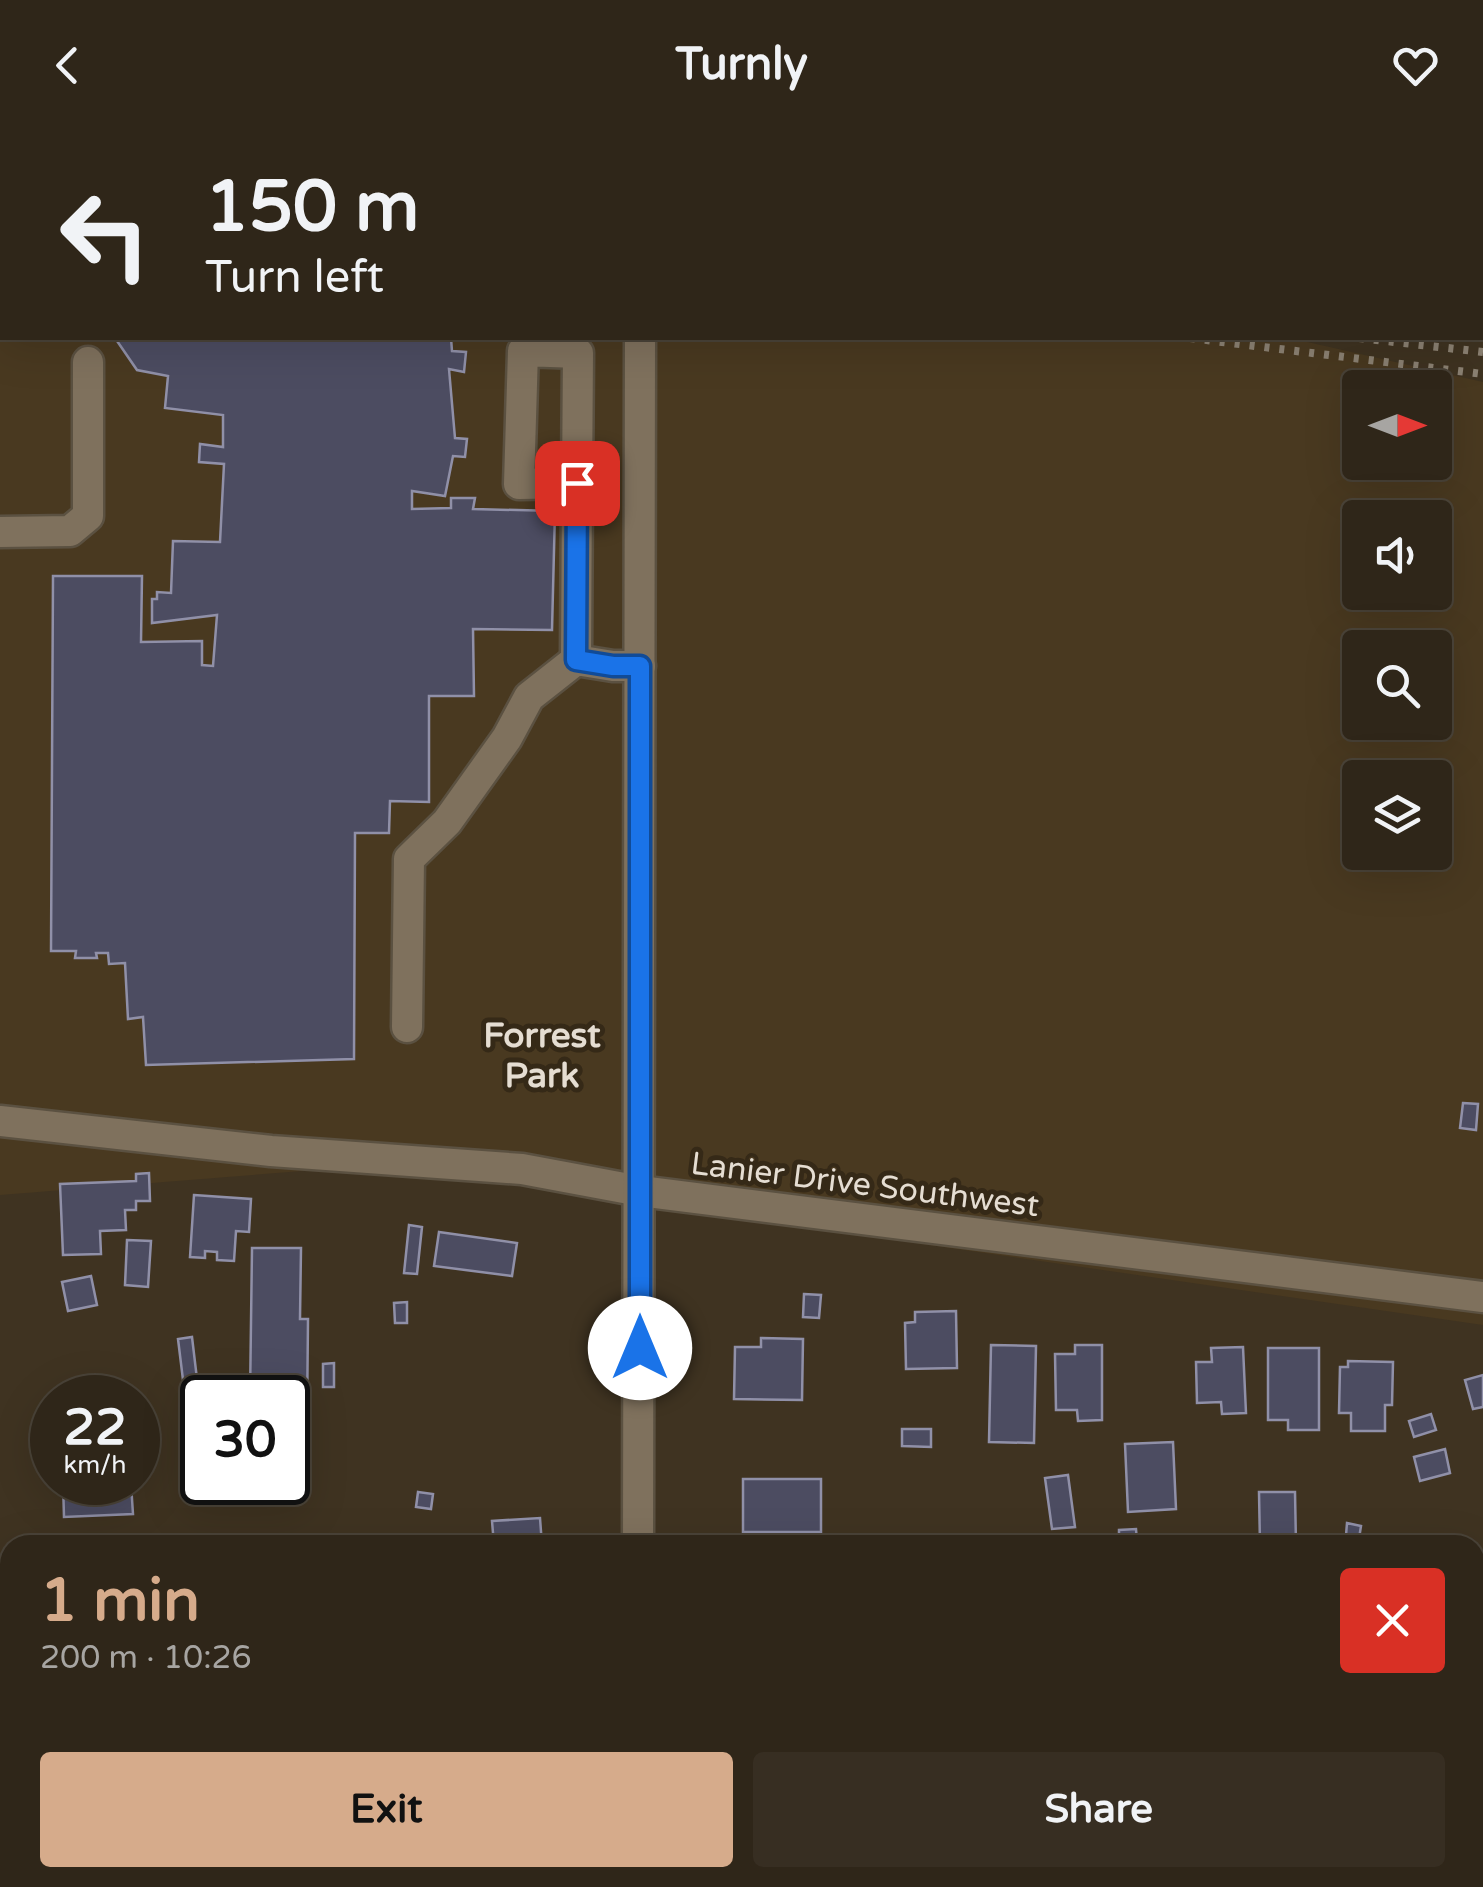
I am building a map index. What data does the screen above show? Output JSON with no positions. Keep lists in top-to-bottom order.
{
  "streets": {
    "street": ["Lanier Drive Southwest"]
  },
  "districts": ["Forrest Park"],
  "north": "right",
  "page": {
    "header": "Turnly",
    "turn": ["150 m", "Turn left"],
    "speed": "22 km/h",
    "limit": "30",
    "heading": ["1 min", "200 m · 10:26"],
    "buttons": ["Exit", "Share"]
  }
}
